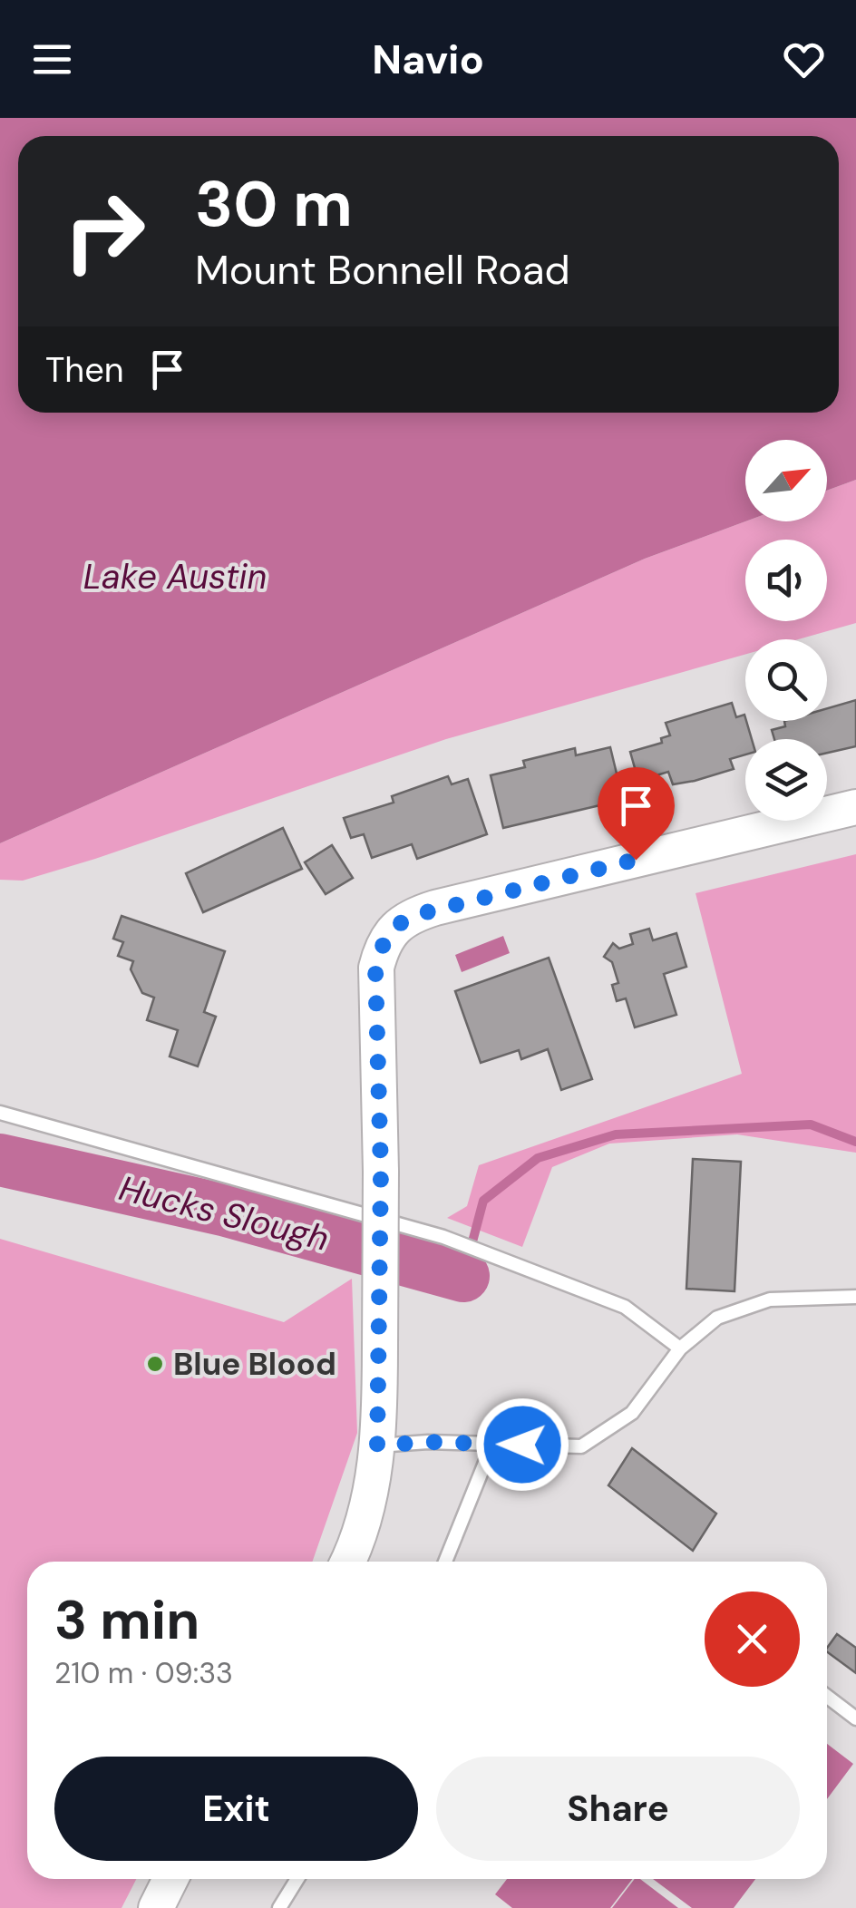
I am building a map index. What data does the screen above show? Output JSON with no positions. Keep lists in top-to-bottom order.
{
  "water": ["Lake Austin", "Hucks Slough"],
  "places": ["Blue Blood"],
  "north": "top right",
  "page": {
    "header": "Navio",
    "turn": ["30 m", "Mount Bonnell Road"],
    "then": "Then",
    "heading": ["3 min", "210 m · 09:33"],
    "buttons": ["Exit", "Share"]
  }
}
